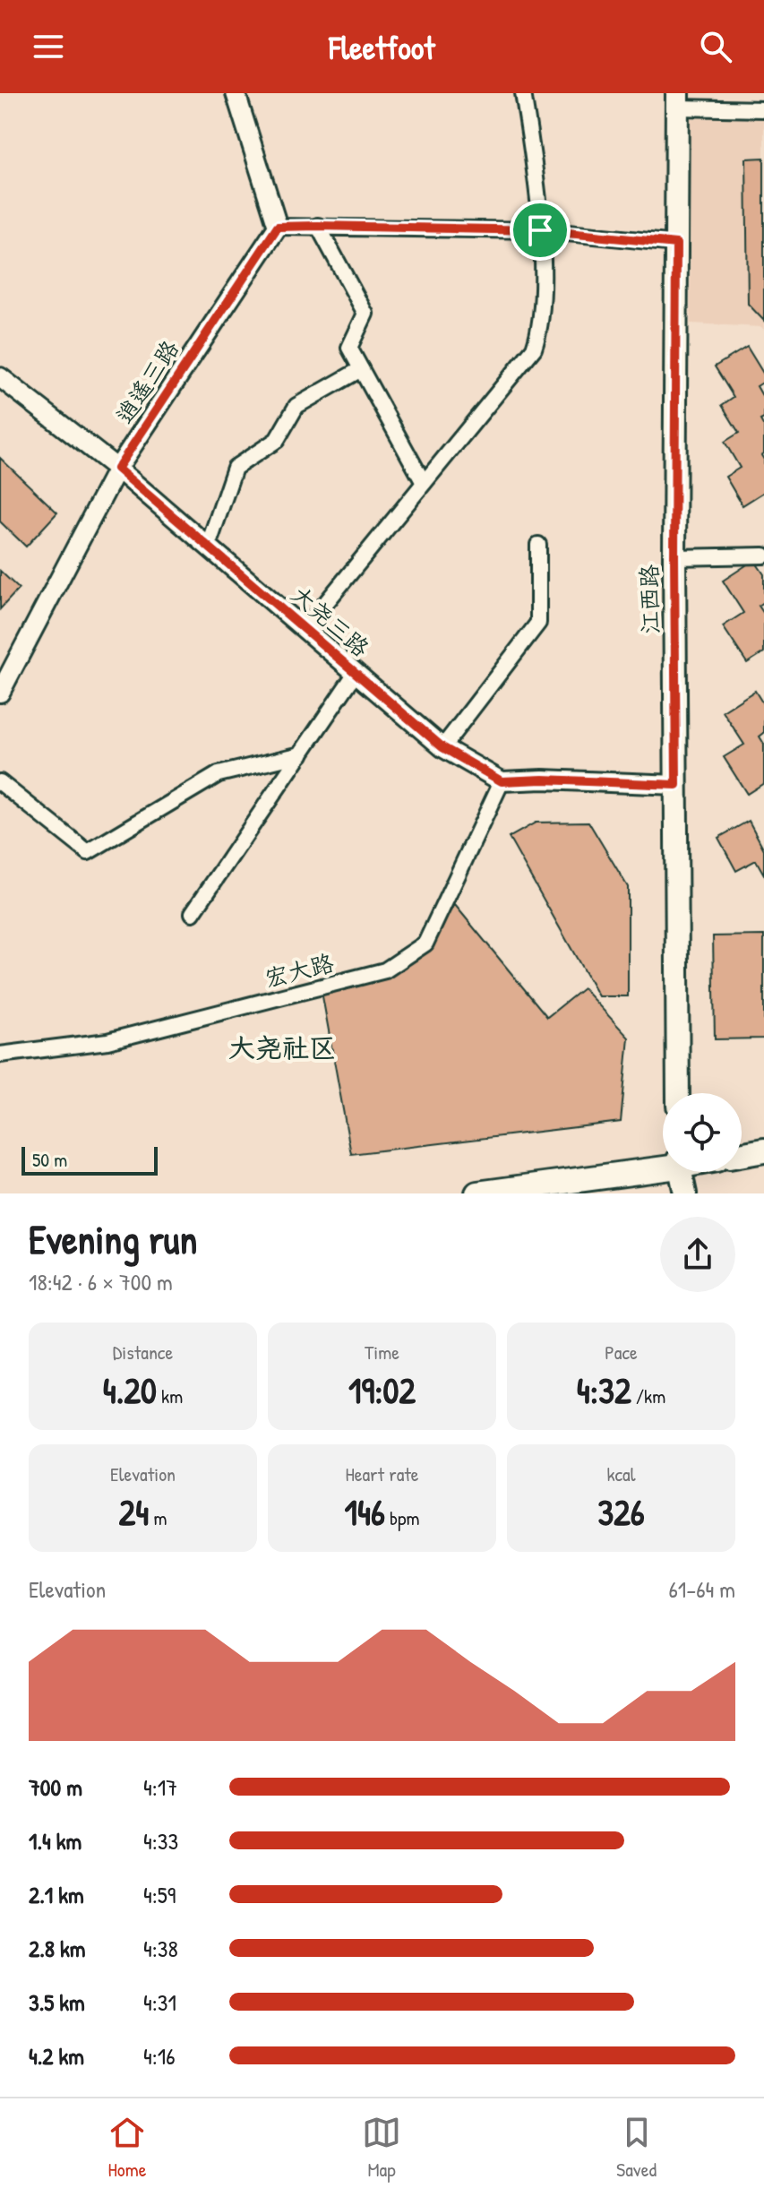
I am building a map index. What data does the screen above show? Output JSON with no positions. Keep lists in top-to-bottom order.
{
  "streets": {
    "main road": ["江西路"],
    "street": ["逍遥三路", "大尧三路", "宏大路"]
  },
  "crossings": [
    ["逍遥三路", "大尧三路"],
    ["大尧三路", "宏大路"]
  ],
  "districts": ["大尧社区"],
  "scale_bar": "50 m",
  "page": {
    "header": "Fleetfoot",
    "scale": "50 m",
    "heading": ["Evening run", "18:42 · 6 × 700 m"],
    "stats": [
      ["Distance", "4.20 km"],
      ["Time", "19:02"],
      ["Pace", "4:32 /km"],
      ["Elevation", "24 m"],
      ["Heart rate", "146 bpm"],
      ["kcal", "326"]
    ],
    "chart": ["Elevation", "61–64 m"],
    "list": [
      {
        "name": "700 m",
        "note": "4:17"
      },
      {
        "name": "1.4 km",
        "note": "4:33"
      },
      {
        "name": "2.1 km",
        "note": "4:59"
      },
      {
        "name": "2.8 km",
        "note": "4:38"
      },
      {
        "name": "3.5 km",
        "note": "4:31"
      },
      {
        "name": "4.2 km",
        "note": "4:16"
      }
    ],
    "tabs": ["Home", "Map", "Saved"]
  }
}
